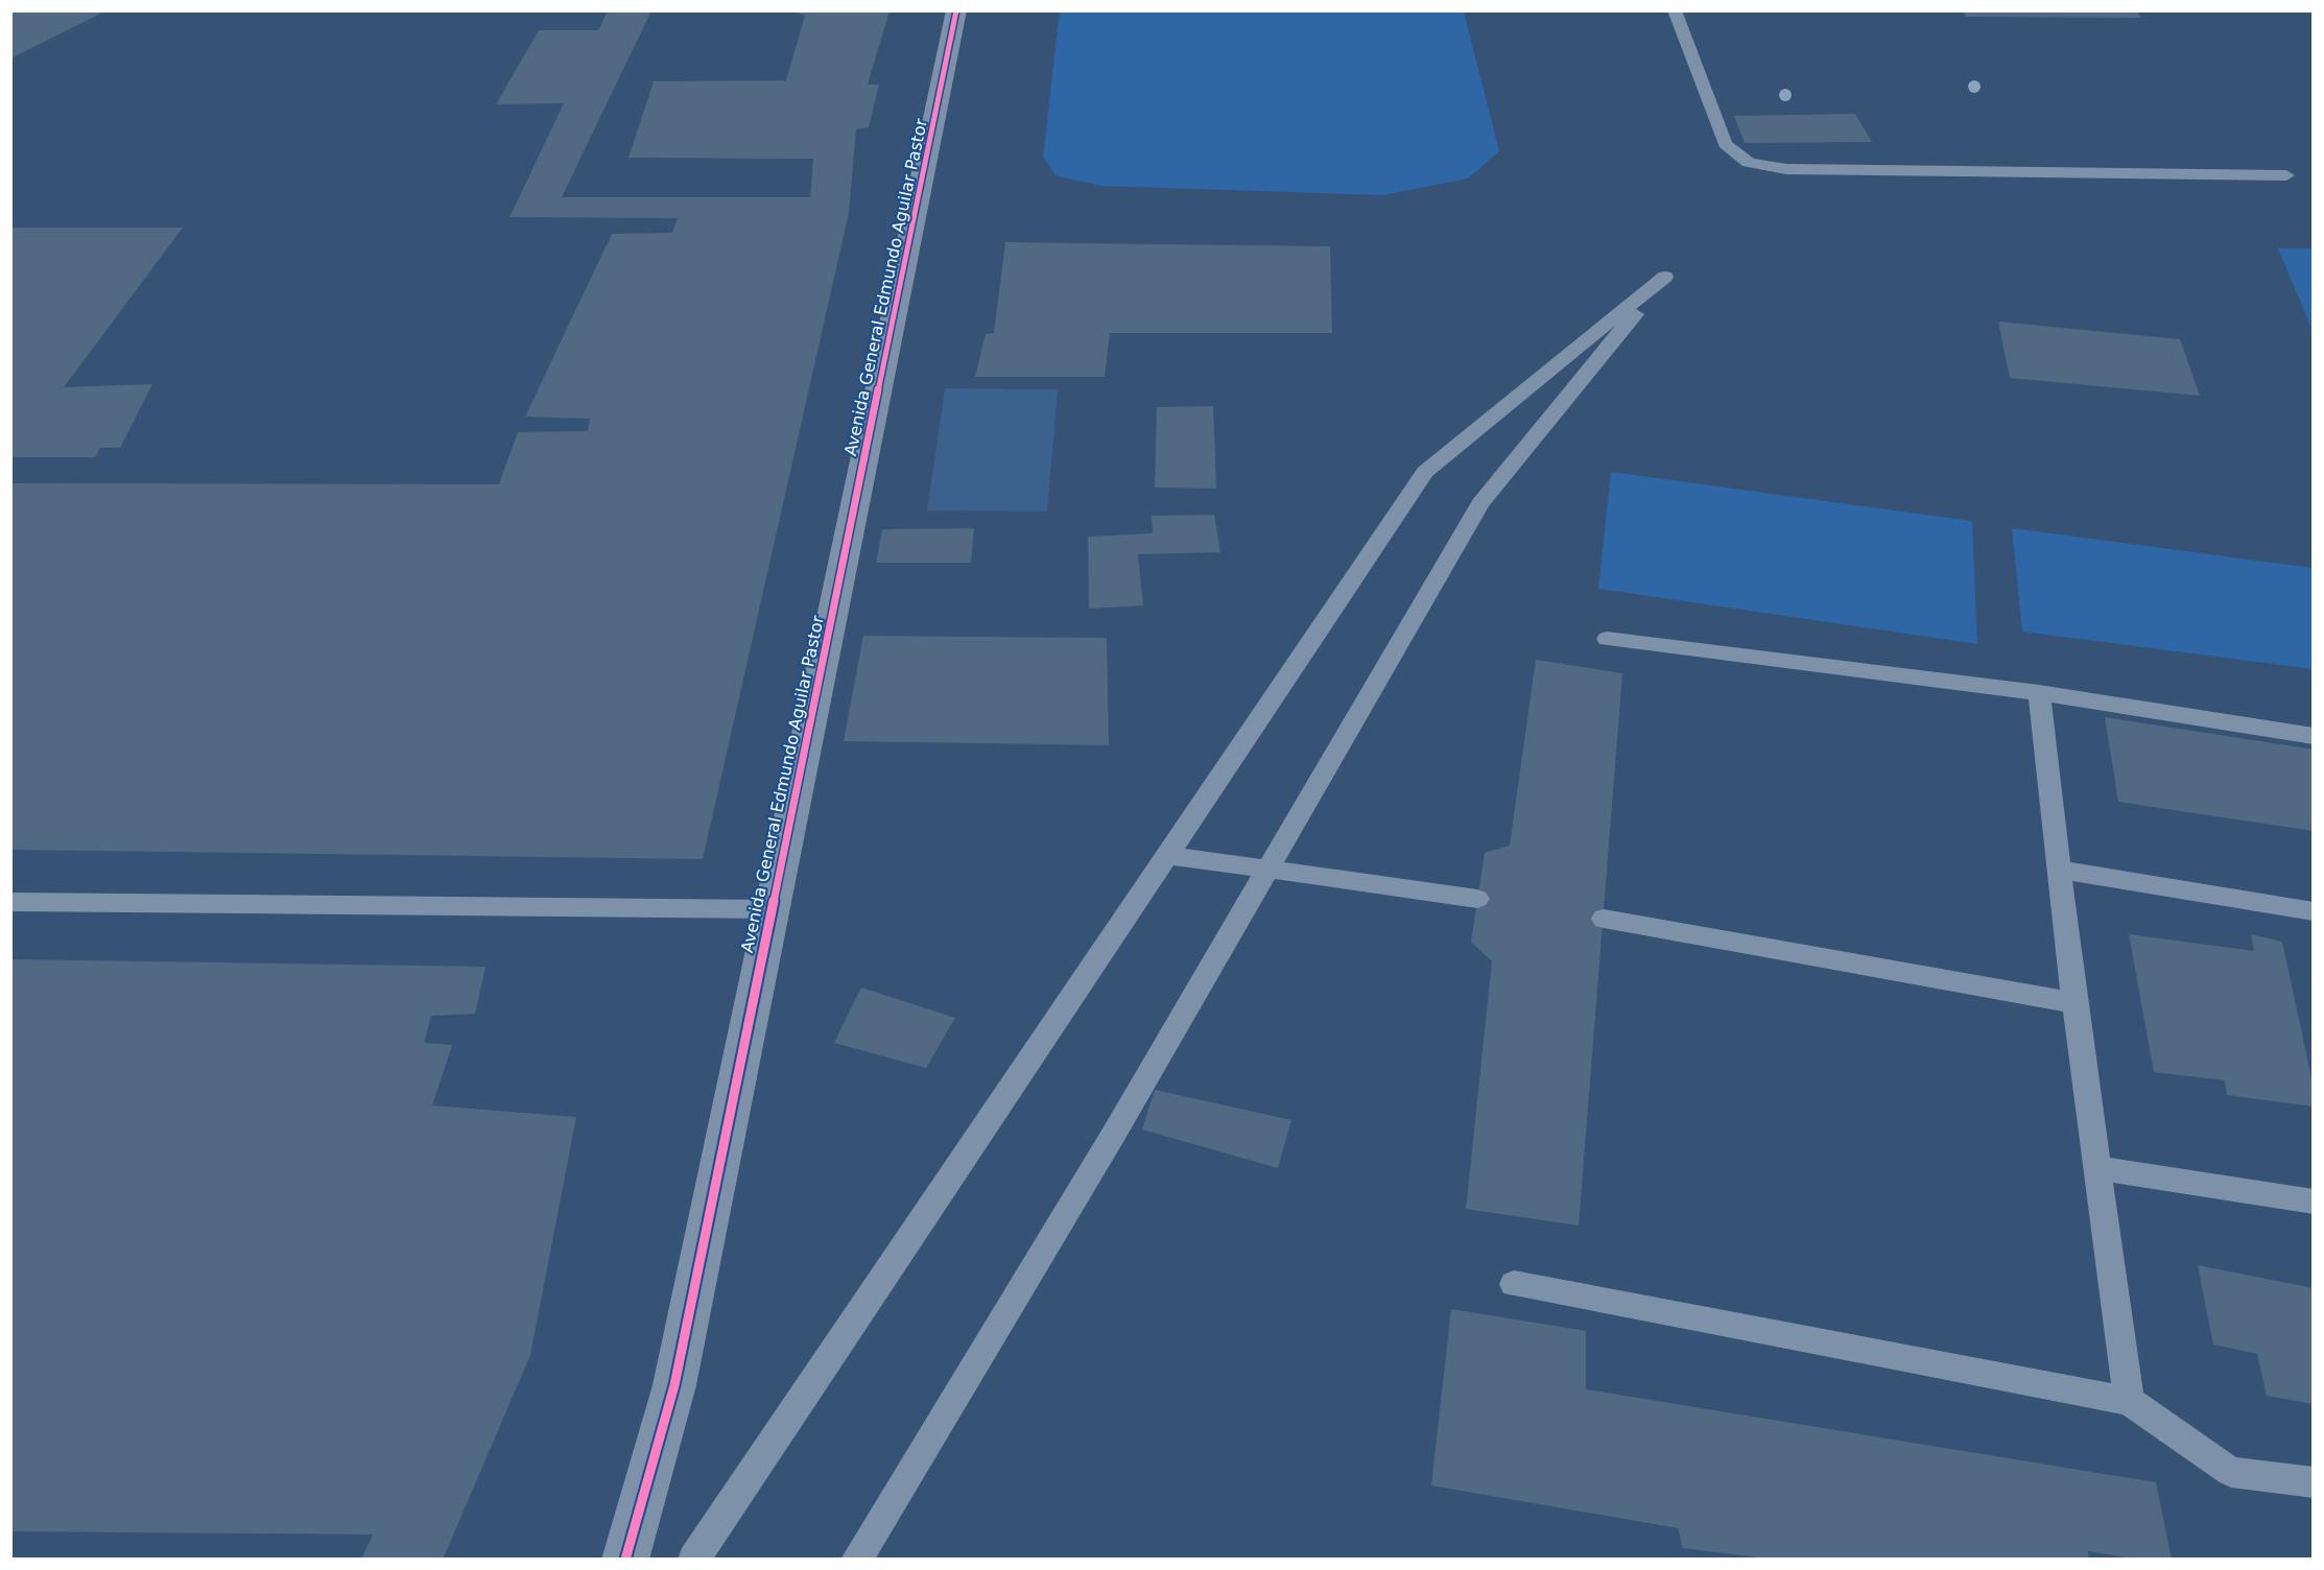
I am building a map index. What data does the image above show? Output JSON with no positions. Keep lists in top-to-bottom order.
{
  "streets": {
    "street": ["Avenida General Edmundo Aguilar Pastor"]
  }
}
